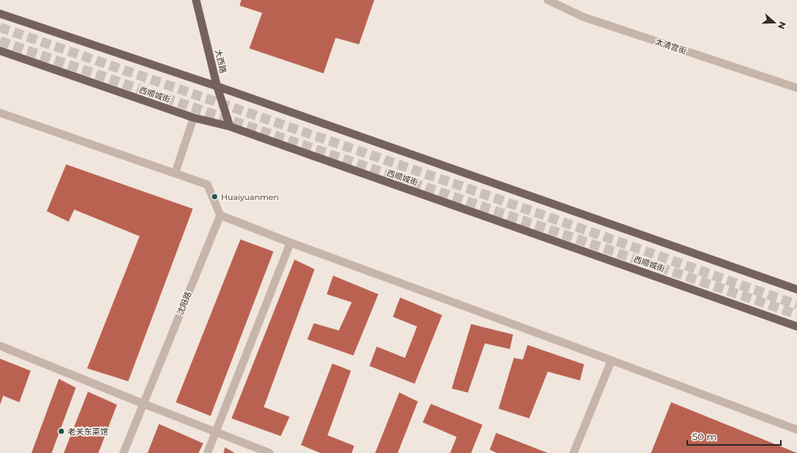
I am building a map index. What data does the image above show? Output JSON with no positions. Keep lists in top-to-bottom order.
{
  "streets": {
    "main road": ["大西路", "西顺城街"],
    "street": ["太清宫街", "沈阳路"]
  },
  "crossings": [
    ["大西路", "西顺城街"]
  ],
  "places": ["Huaiyuanmen", "老关东菜馆"],
  "scale_bar": "50 m",
  "north": "right"
}
